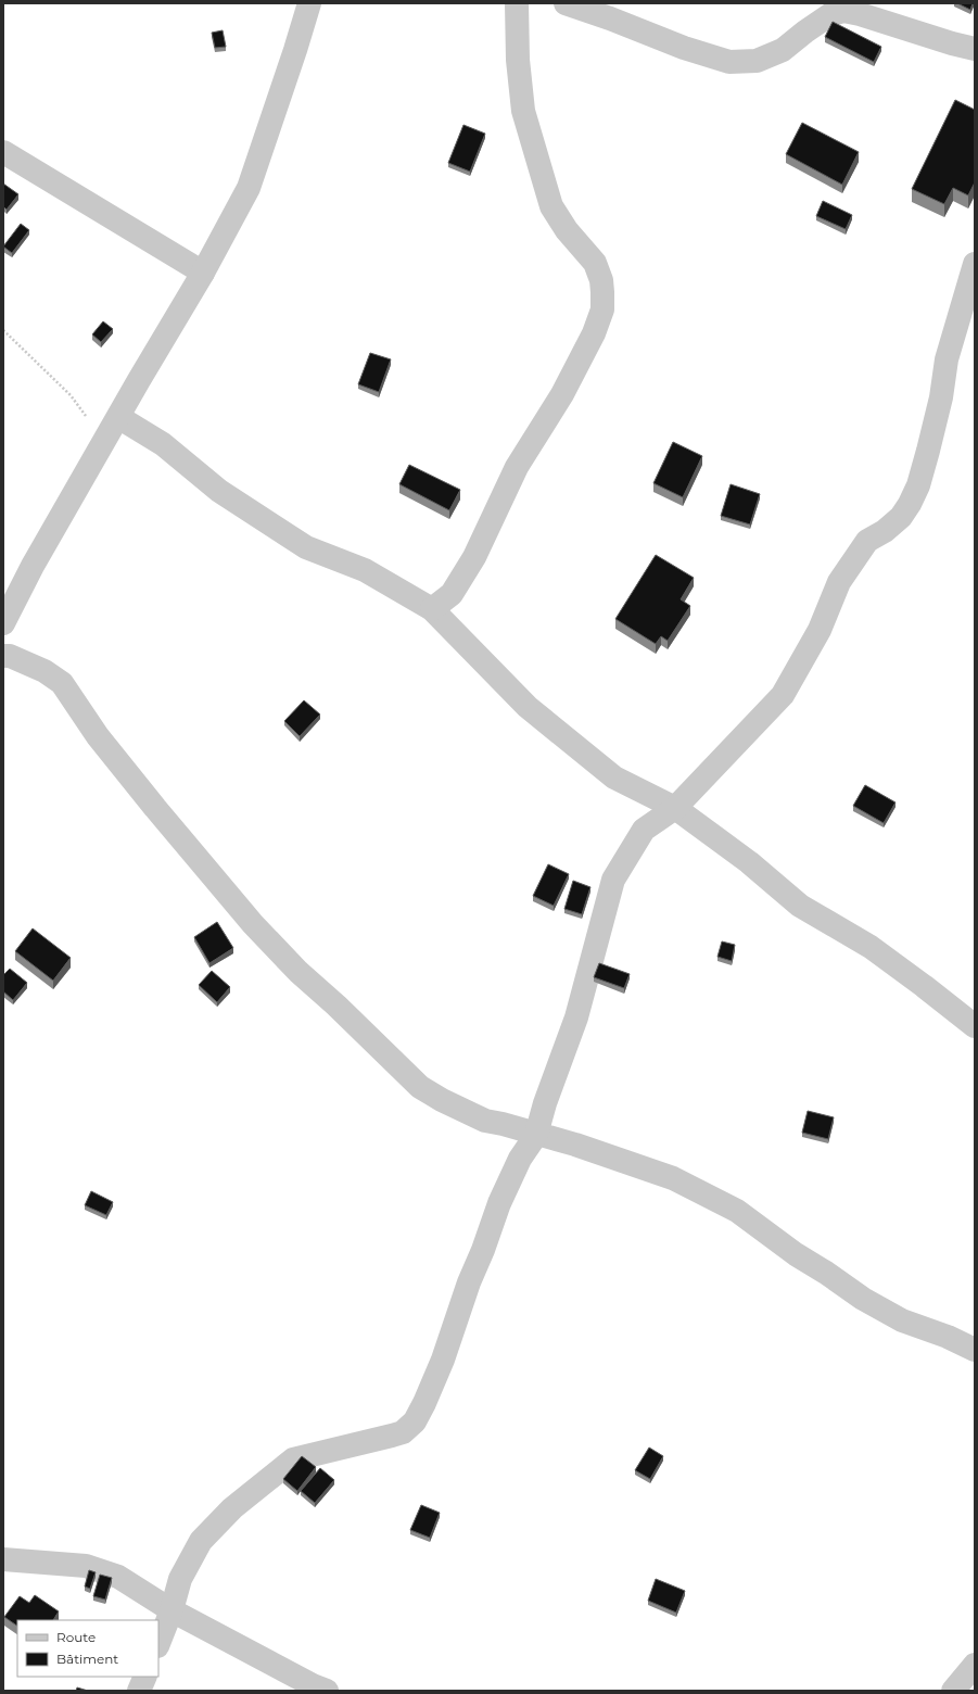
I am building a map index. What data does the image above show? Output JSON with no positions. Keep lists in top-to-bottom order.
{
  "legend": ["Route", "Bâtiment"]
}
